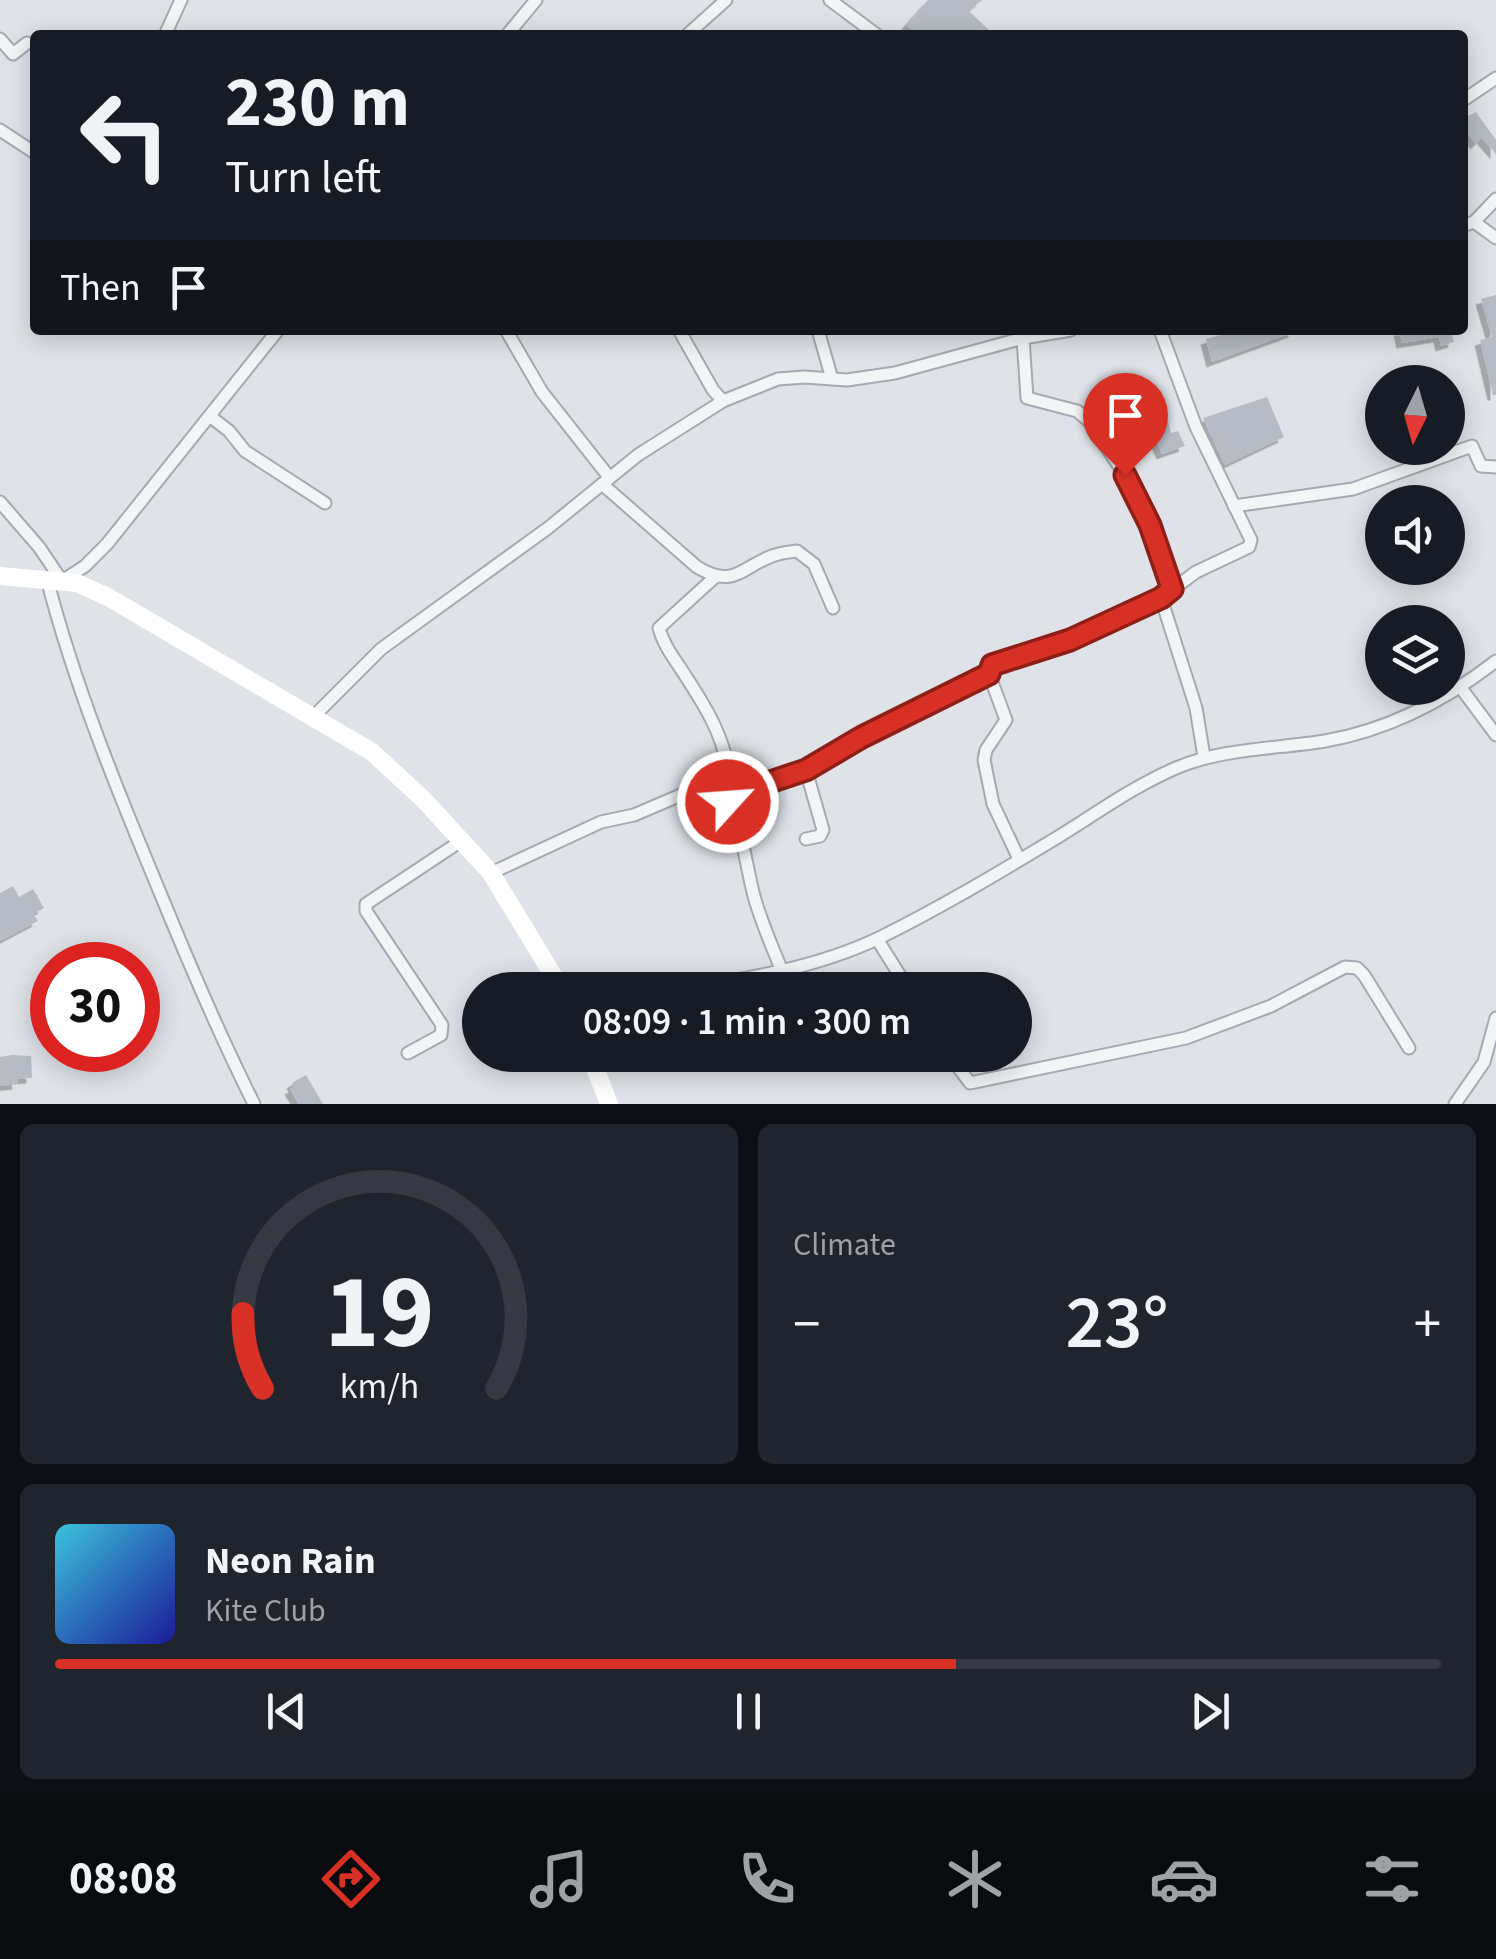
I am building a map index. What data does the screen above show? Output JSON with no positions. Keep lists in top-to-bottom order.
{
  "north": "bottom",
  "page": {
    "turn": ["230 m", "Turn left"],
    "then": "Then",
    "limit": "30",
    "trip": "08:09 · 1 min · 300 m",
    "tile": "Climate",
    "heat": ["−", "23°", "+"],
    "song": ["Neon Rain", "Kite Club"],
    "tabs": "08:08",
    "gauge": ["19", "km/h"]
  }
}
